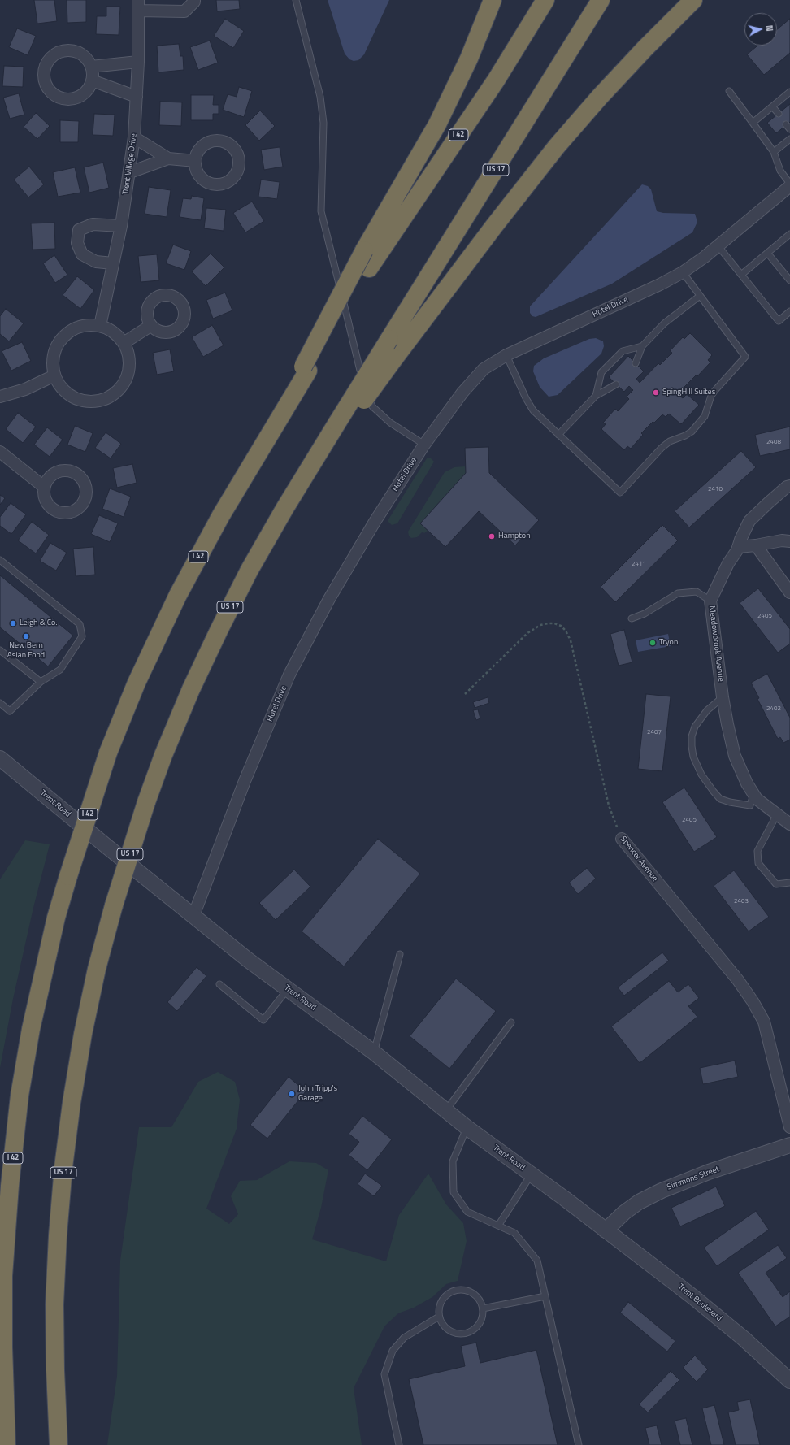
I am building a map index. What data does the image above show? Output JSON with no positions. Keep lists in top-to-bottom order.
{
  "streets": {
    "highway": ["I 42", "US 17"],
    "street": [
      "Trent Village Drive",
      "Hotel Drive",
      "Meadowbrook Avenue",
      "Trent Road",
      "Spencer Avenue",
      "Simmons Street",
      "Trent Boulevard"
    ]
  },
  "crossings": [
    ["Hotel Drive", "Trent Road"],
    ["Trent Road", "Simmons Street"],
    ["Trent Road", "Trent Boulevard"],
    ["Simmons Street", "Trent Boulevard"]
  ],
  "places": [
    "SpingHill Suites",
    "Hampton",
    "Leigh & Co.",
    "New Bern Asian Food",
    "Tryon",
    "John Tripp's Garage"
  ],
  "house_numbers": [
    "2408",
    "2410",
    "2411",
    "2405",
    "2402",
    "2407",
    "2405",
    "2403"
  ],
  "north": "right"
}
